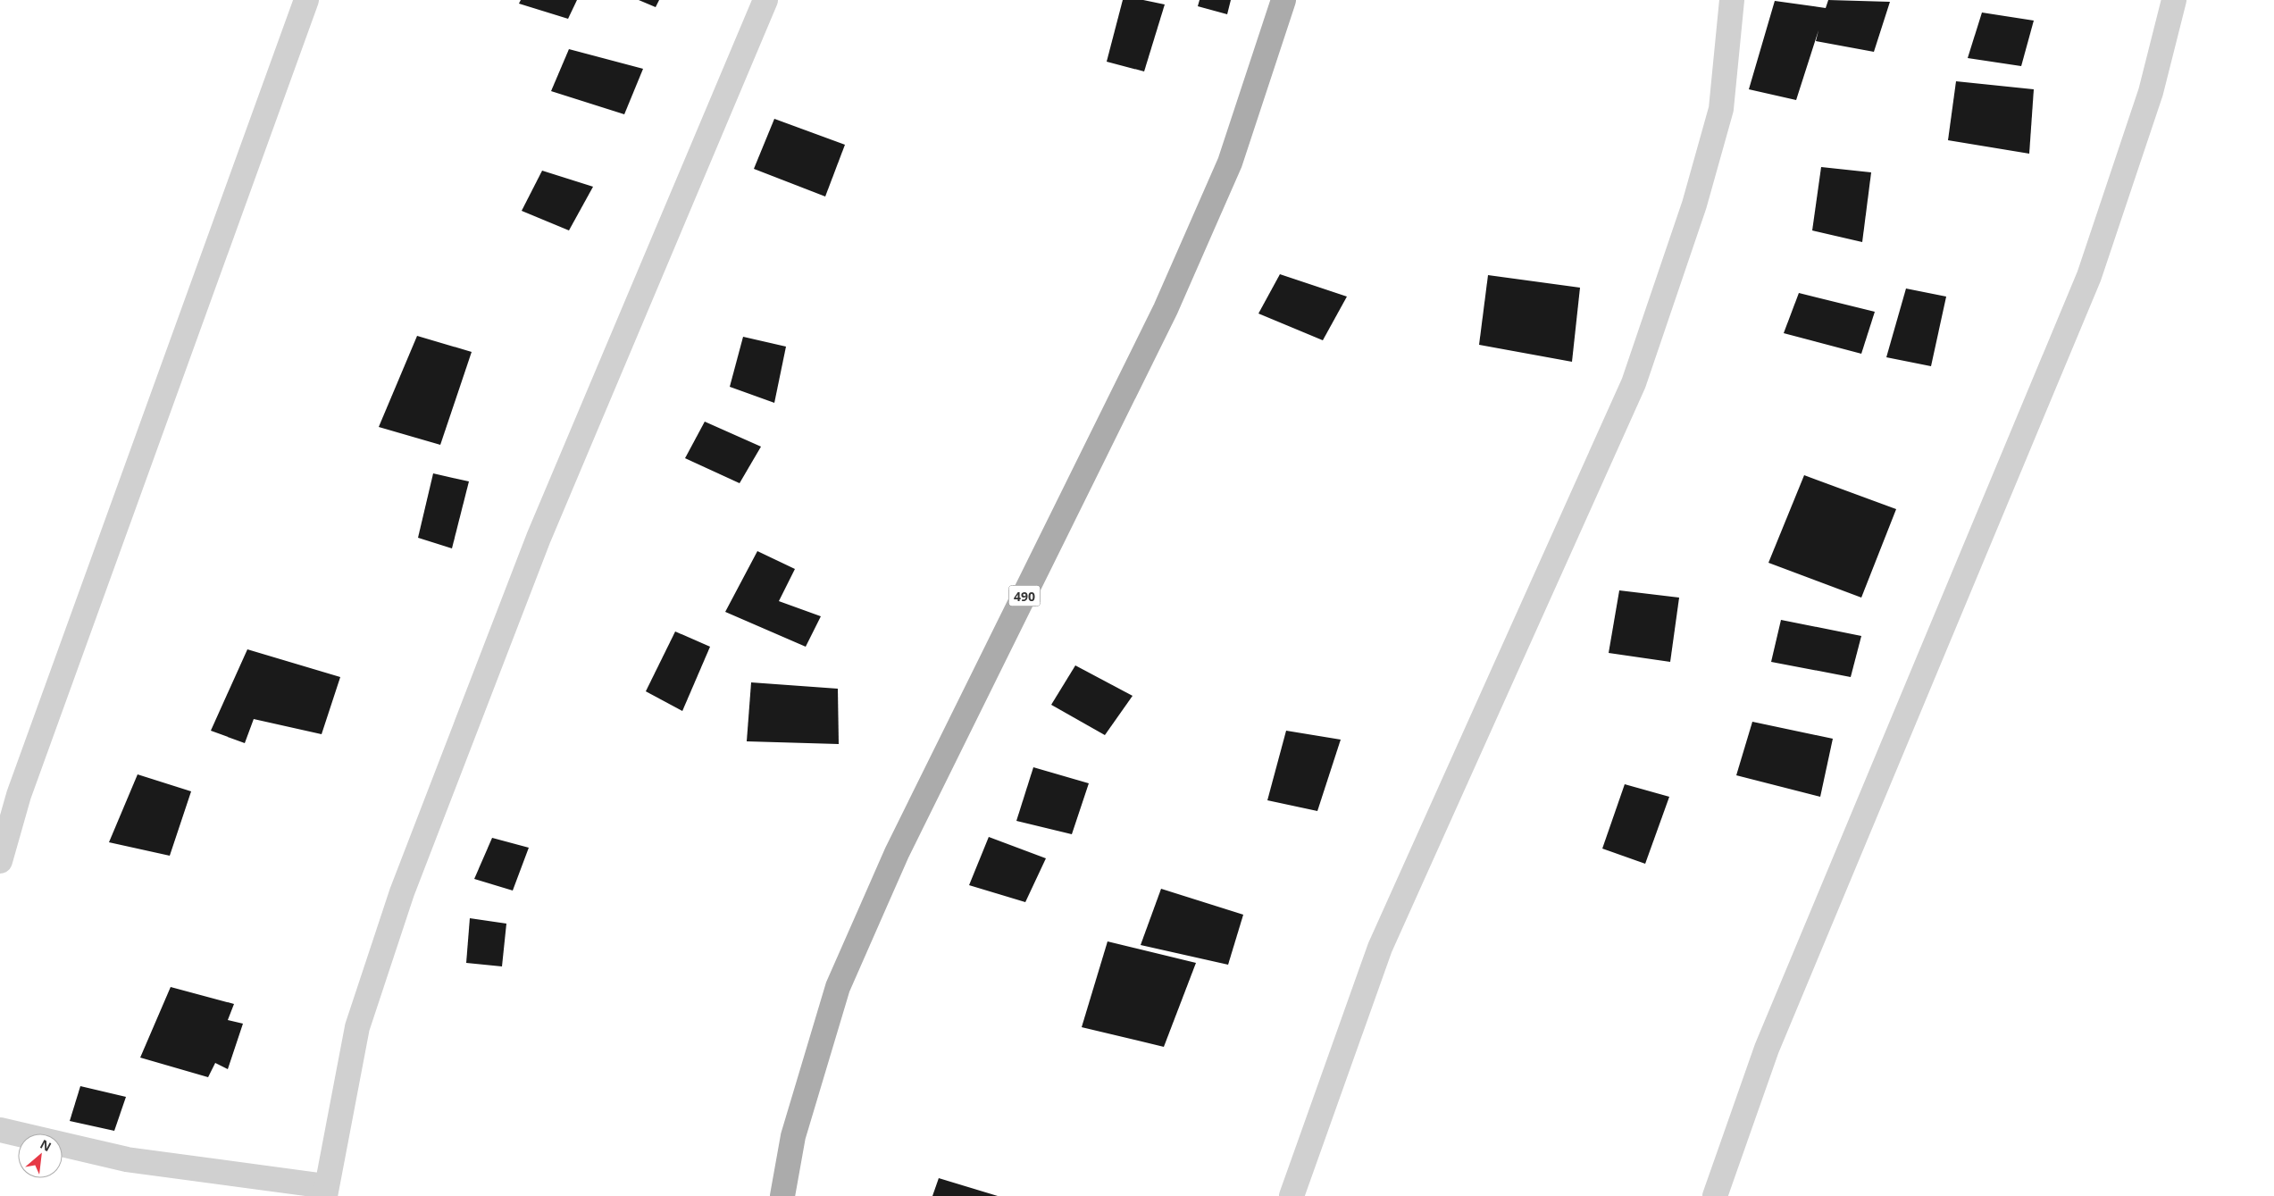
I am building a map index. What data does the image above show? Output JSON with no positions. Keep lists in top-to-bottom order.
{
  "streets": {
    "main road": ["490"]
  },
  "north": "top right"
}
